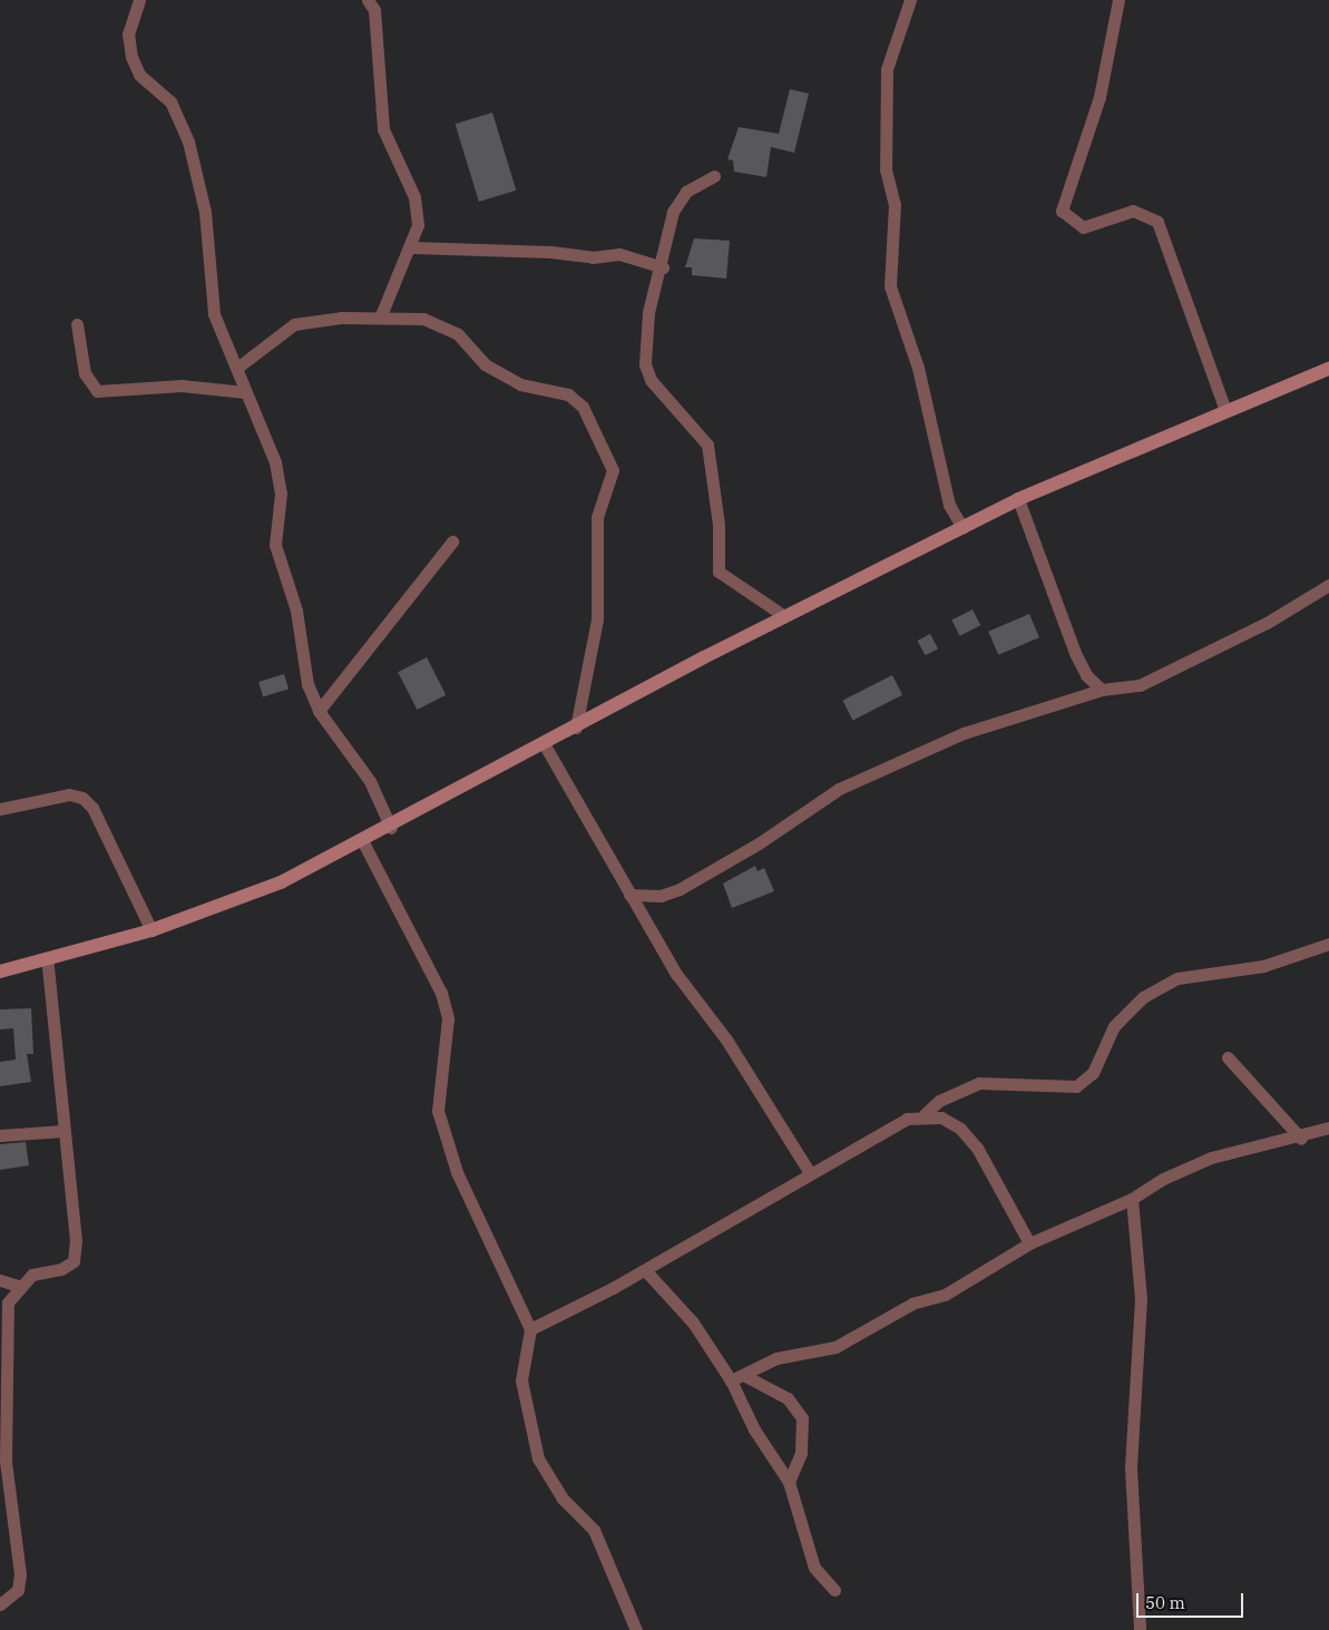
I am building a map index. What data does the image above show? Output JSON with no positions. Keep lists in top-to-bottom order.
{
  "scale_bar": "50 m"
}
